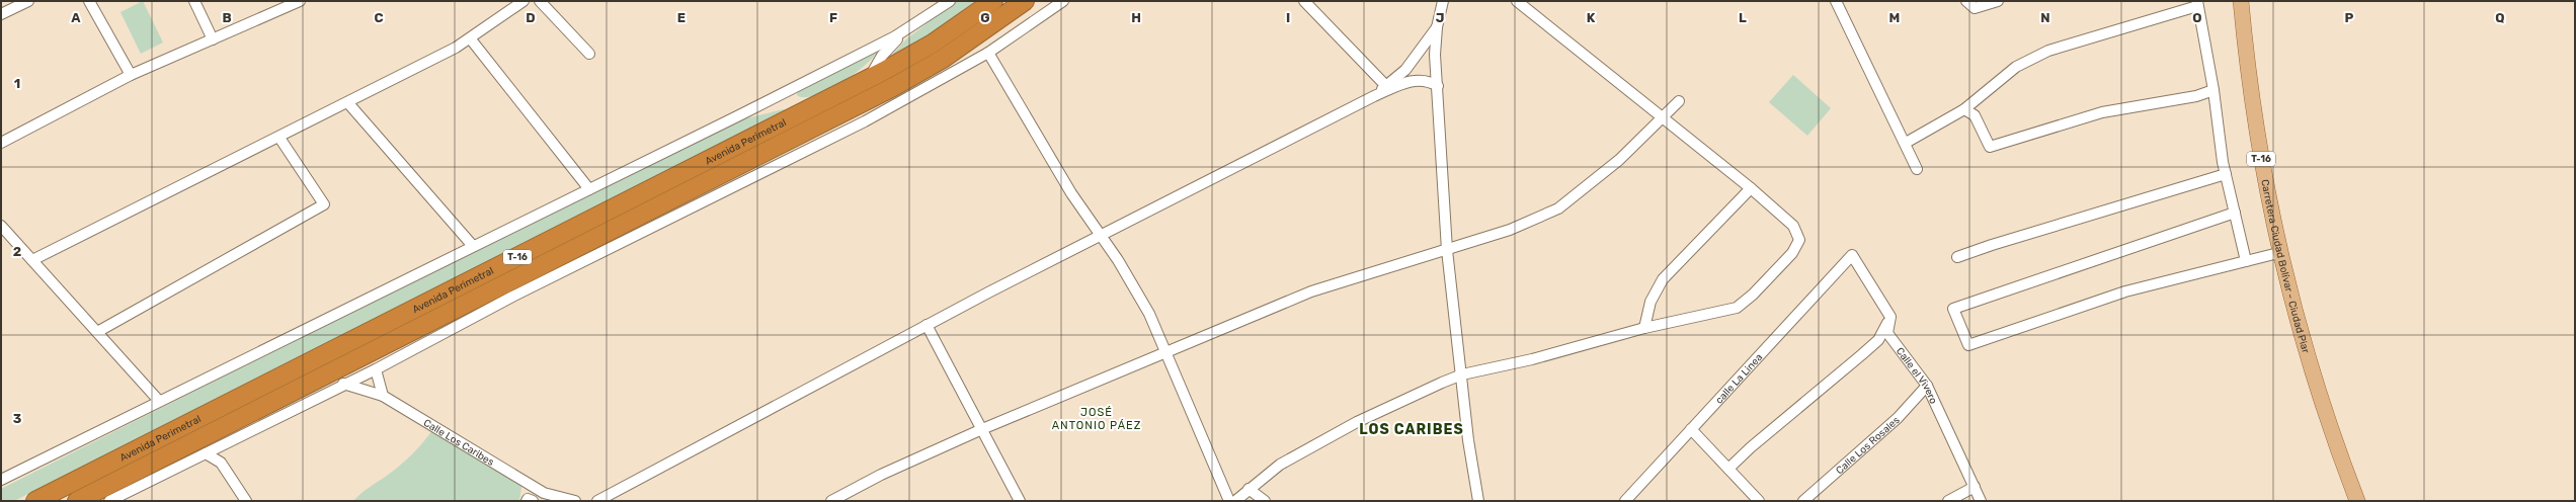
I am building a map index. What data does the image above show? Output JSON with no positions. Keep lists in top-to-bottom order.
{
  "streets": {
    "highway": ["Avenida Perimetral", "T-16"],
    "main road": ["Carretera Ciudad Bolívar - Ciudad Piar"],
    "street": [
      "Calle el Vivero",
      "calle La Linea",
      "Calle Los Caribes",
      "Calle Los Rosales"
    ]
  },
  "crossings": [
    ["Calle el Vivero", "calle La Linea"],
    ["Calle el Vivero", "Calle Los Rosales"]
  ],
  "districts": ["JOSÉ ANTONIO PÁEZ", "LOS CARIBES"],
  "grid": {
    "columns": [
      "A",
      "B",
      "C",
      "D",
      "E",
      "F",
      "G",
      "H",
      "I",
      "J",
      "K",
      "L",
      "M",
      "N",
      "O",
      "P",
      "Q"
    ],
    "rows": ["1", "2", "3"]
  }
}
